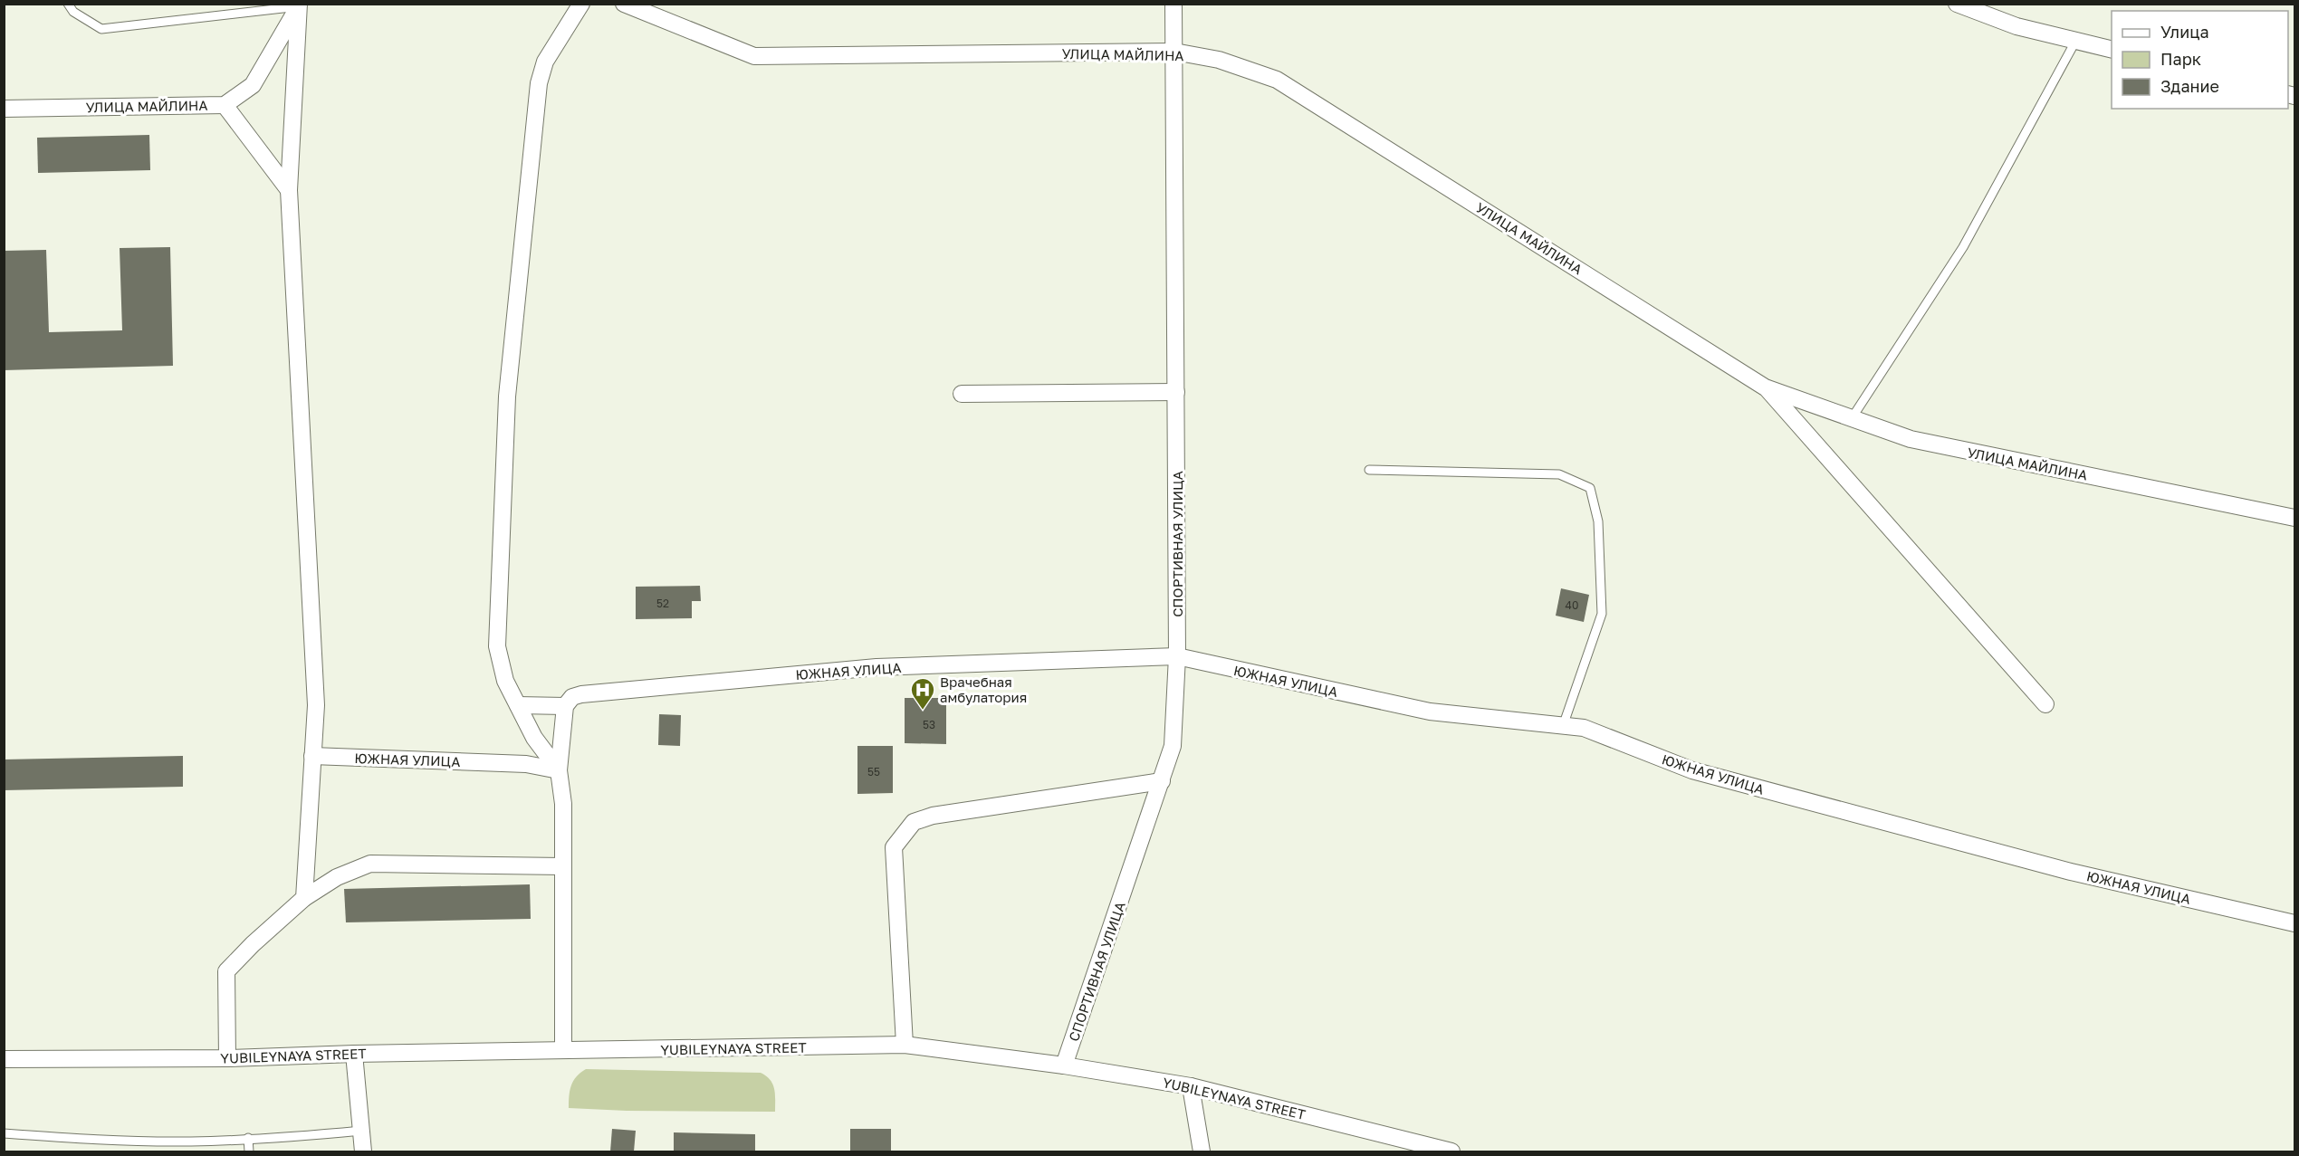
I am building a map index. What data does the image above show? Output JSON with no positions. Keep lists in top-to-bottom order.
{
  "streets": {
    "street": [
      "УЛИЦА МАЙЛИНА",
      "СПОРТИВНАЯ УЛИЦА",
      "ЮЖНАЯ УЛИЦА",
      "YUBILEYNAYA STREET"
    ]
  },
  "crossings": [
    ["УЛИЦА МАЙЛИНА", "СПОРТИВНАЯ УЛИЦА"],
    ["СПОРТИВНАЯ УЛИЦА", "ЮЖНАЯ УЛИЦА"],
    ["СПОРТИВНАЯ УЛИЦА", "YUBILEYNAYA STREET"]
  ],
  "places": {
    "hospital": ["Врачебная амбулатория"]
  },
  "house_numbers": [
    "52",
    "40",
    "53",
    "55"
  ],
  "legend": ["Улица", "Парк", "Здание"]
}
